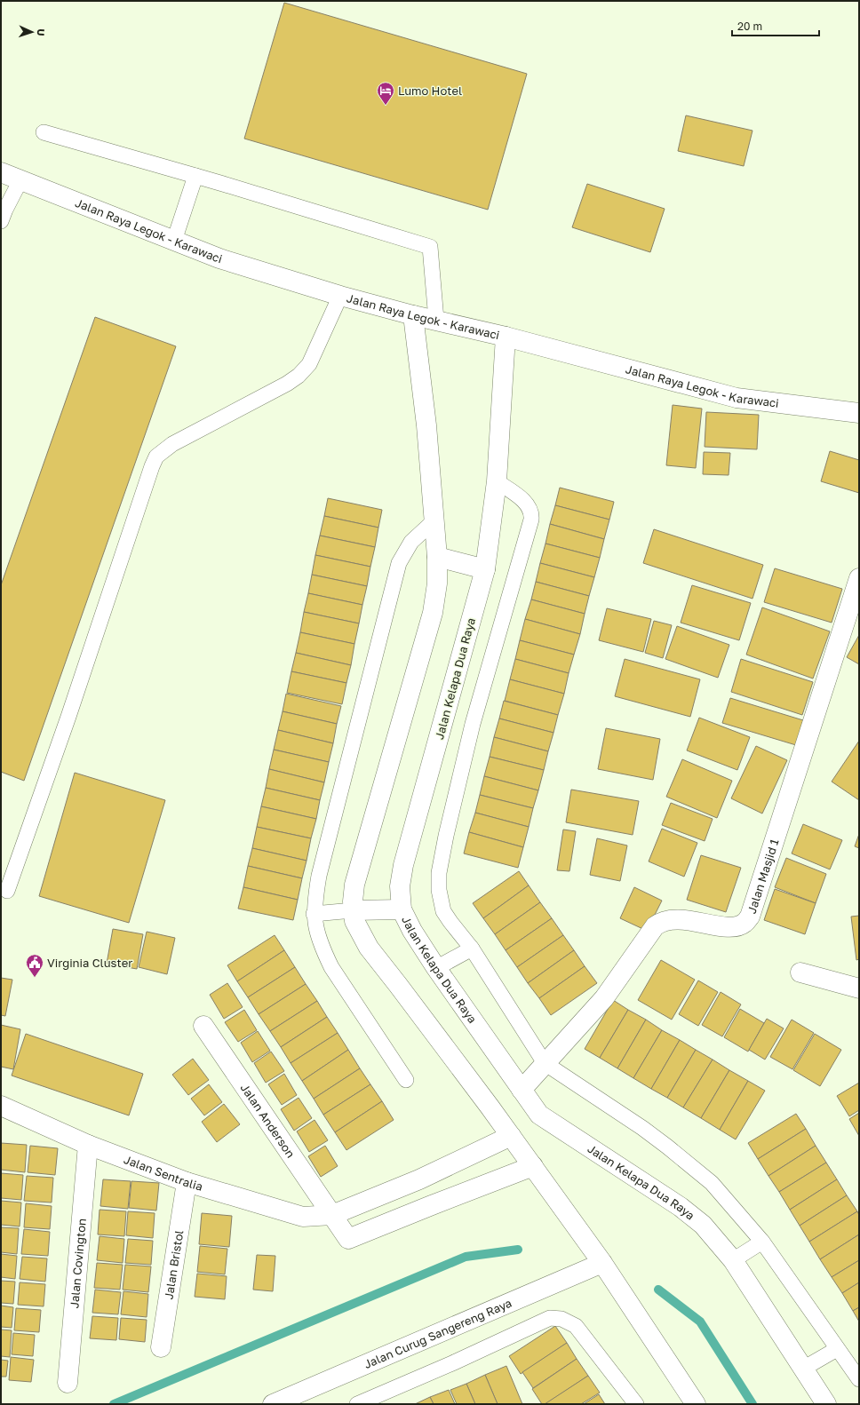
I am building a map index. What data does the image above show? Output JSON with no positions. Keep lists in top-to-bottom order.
{
  "streets": {
    "main road": [
      "Jalan Raya Legok - Karawaci",
      "Jalan Kelapa Dua Raya",
      "Jalan Masjid 1",
      "Jalan Anderson",
      "Jalan Sentralia",
      "Jalan Covington",
      "Jalan Bristol",
      "Jalan Curug Sangereng Raya"
    ]
  },
  "crossings": [
    ["Jalan Raya Legok - Karawaci", "Jalan Kelapa Dua Raya"],
    ["Jalan Kelapa Dua Raya", "Jalan Masjid 1"],
    ["Jalan Anderson", "Jalan Sentralia"],
    ["Jalan Sentralia", "Jalan Covington"],
    ["Jalan Sentralia", "Jalan Bristol"]
  ],
  "places": {
    "hotel": ["Lumo Hotel"],
    "public building": ["Virginia Cluster"]
  },
  "scale_bar": "20 m",
  "north": "right"
}
